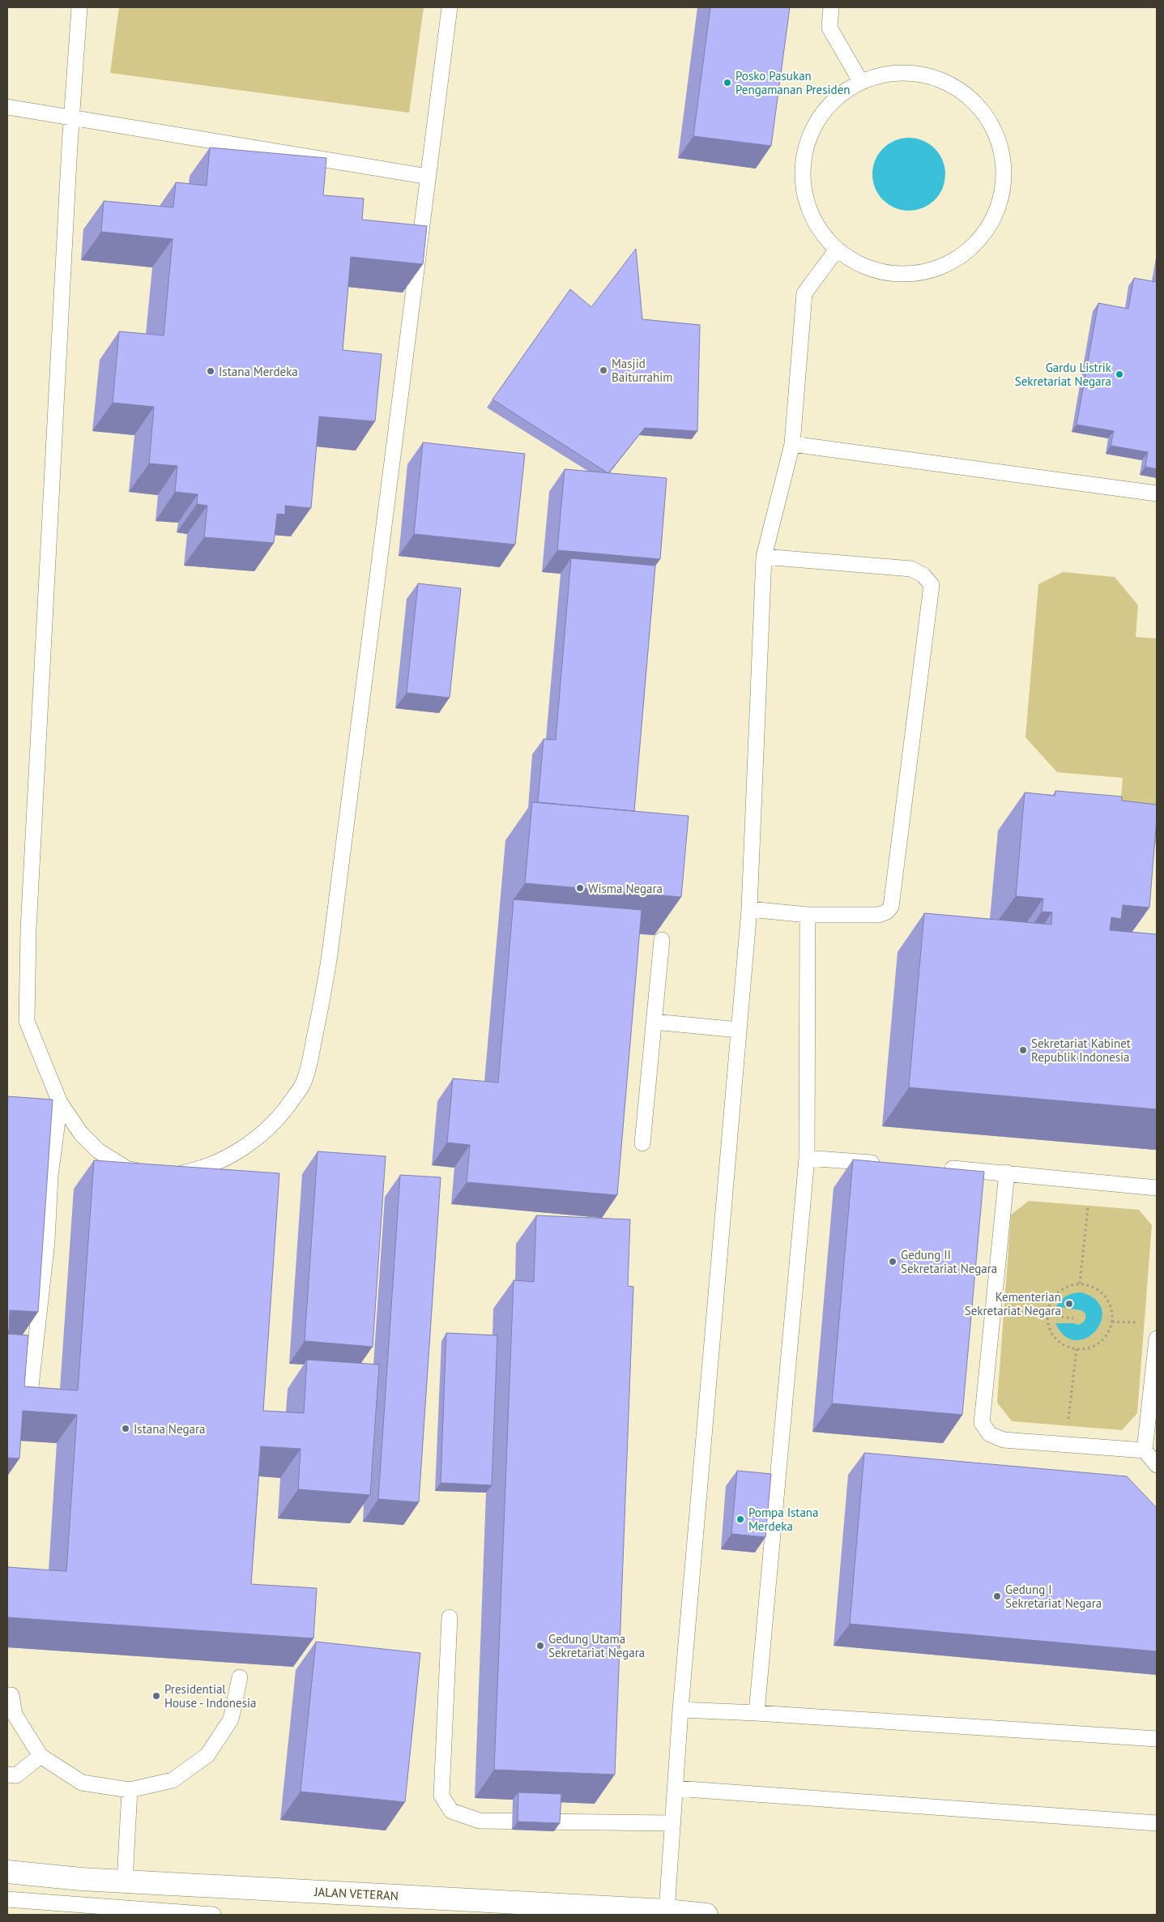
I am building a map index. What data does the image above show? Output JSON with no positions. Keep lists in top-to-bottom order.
{
  "streets": {
    "main road": ["JALAN VETERAN"]
  },
  "places": [
    "Posko Pasukan Pengamanan Presiden",
    "Masjid Baiturrahim",
    "Istana Merdeka",
    "Gardu Listrik Sekretariat Negara",
    "Wisma Negara",
    "Sekretariat Kabinet Republik Indonesia",
    "Gedung II Sekretariat Negara",
    "Kementerian Sekretariat Negara",
    "Istana Negara",
    "Pompa Istana Merdeka",
    "Gedung I Sekretariat Negara",
    "Gedung Utama Sekretariat Negara",
    "Presidential House - Indonesia"
  ]
}
